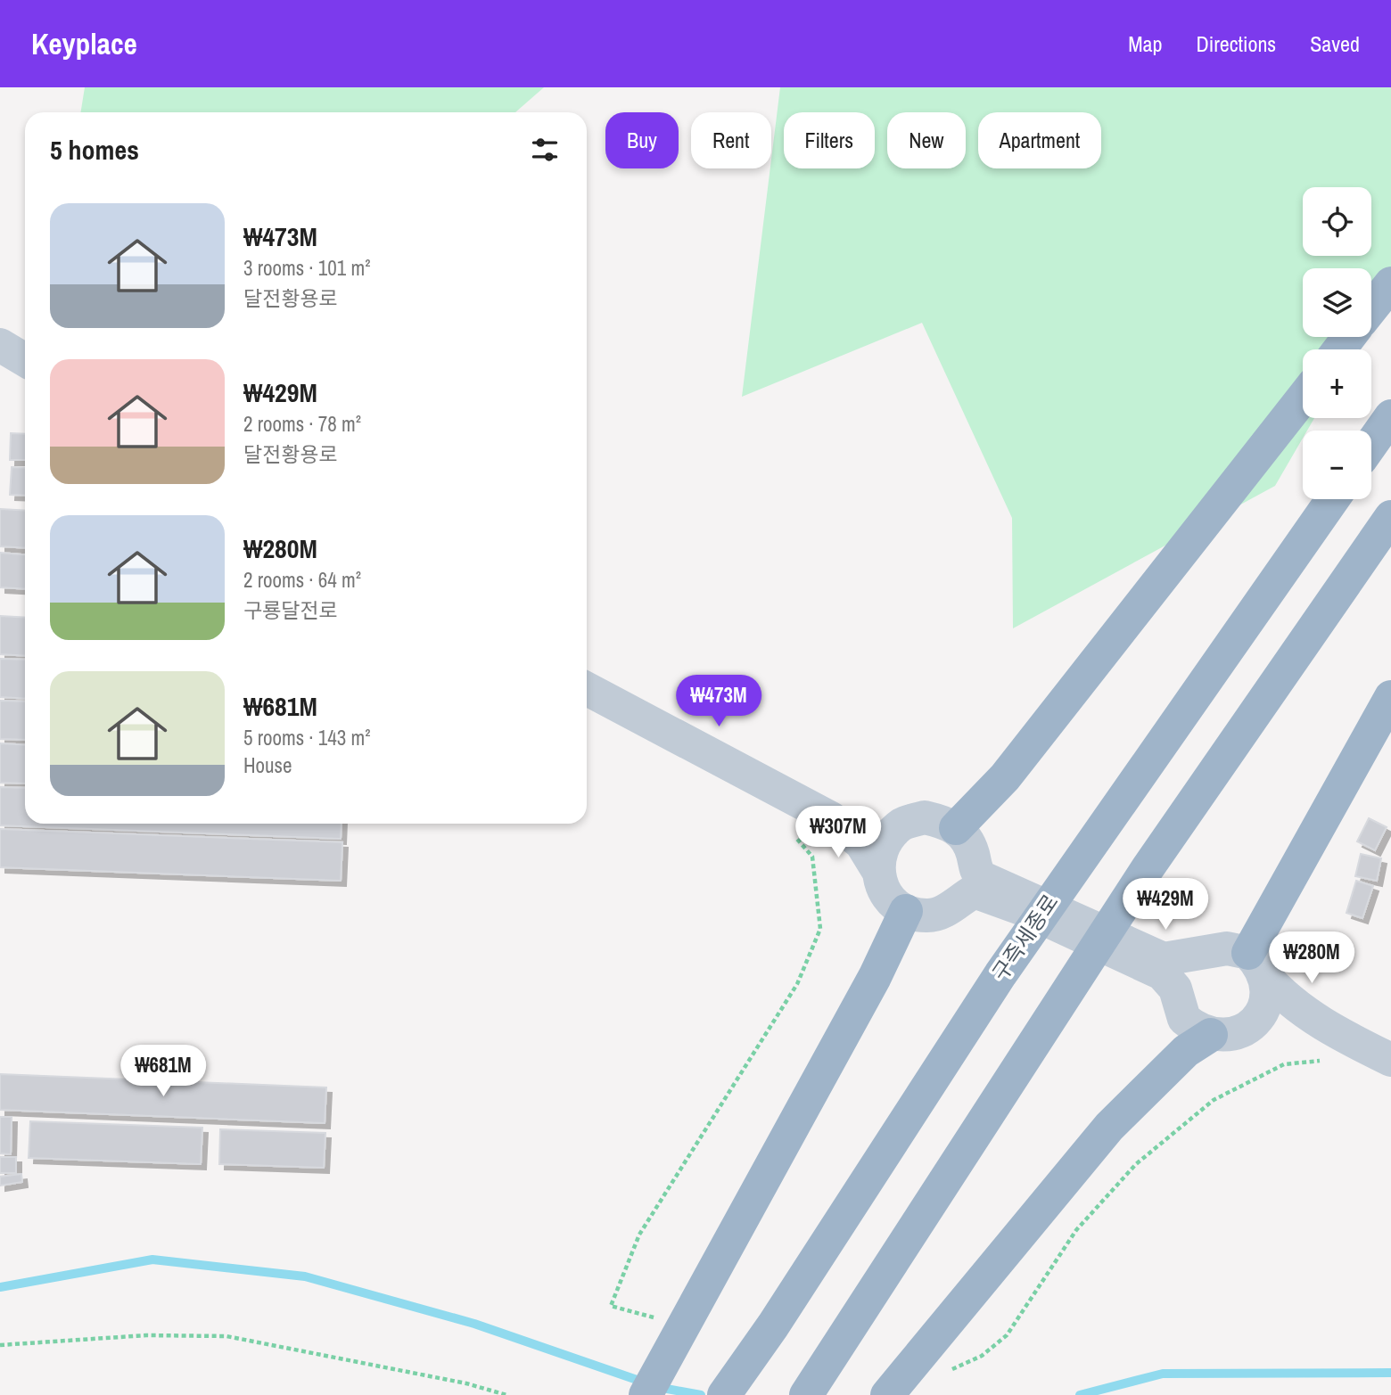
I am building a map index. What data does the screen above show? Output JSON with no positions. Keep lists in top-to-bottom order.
{
  "streets": {
    "highway": ["구즉세종로"]
  },
  "page": {
    "header": "Keyplace",
    "nav": ["Map", "Directions", "Saved"],
    "chip": [
      "Buy",
      "Rent",
      "Filters",
      "New",
      "Apartment"
    ],
    "heading": "5 homes",
    "map_buttons": ["+", "−"],
    "list": [
      {
        "name": "₩473M",
        "note": "3 rooms · 101 m² · 달전황용로"
      },
      {
        "name": "₩429M",
        "note": "2 rooms · 78 m² · 달전황용로"
      },
      {
        "name": "₩280M",
        "note": "2 rooms · 64 m² · 구룡달전로"
      },
      {
        "name": "₩681M",
        "note": "5 rooms · 143 m² · House"
      }
    ],
    "price": [
      "₩473M",
      "₩307M",
      "₩429M",
      "₩280M",
      "₩681M"
    ]
  }
}
